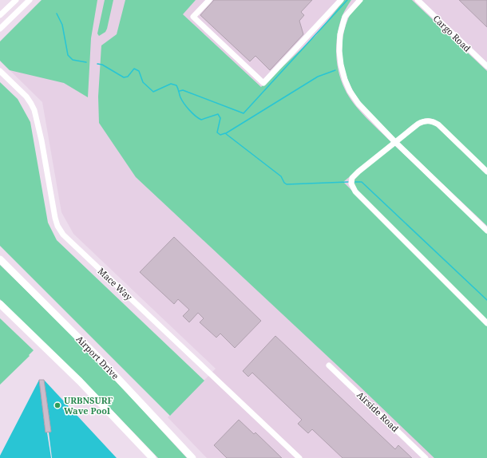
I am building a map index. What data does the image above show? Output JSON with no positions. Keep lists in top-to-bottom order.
{
  "streets": {
    "main road": ["Airport Drive"],
    "street": ["Cargo Road", "Mace Way", "Airside Road"]
  },
  "places": ["URBNSURF Wave Pool"]
}
